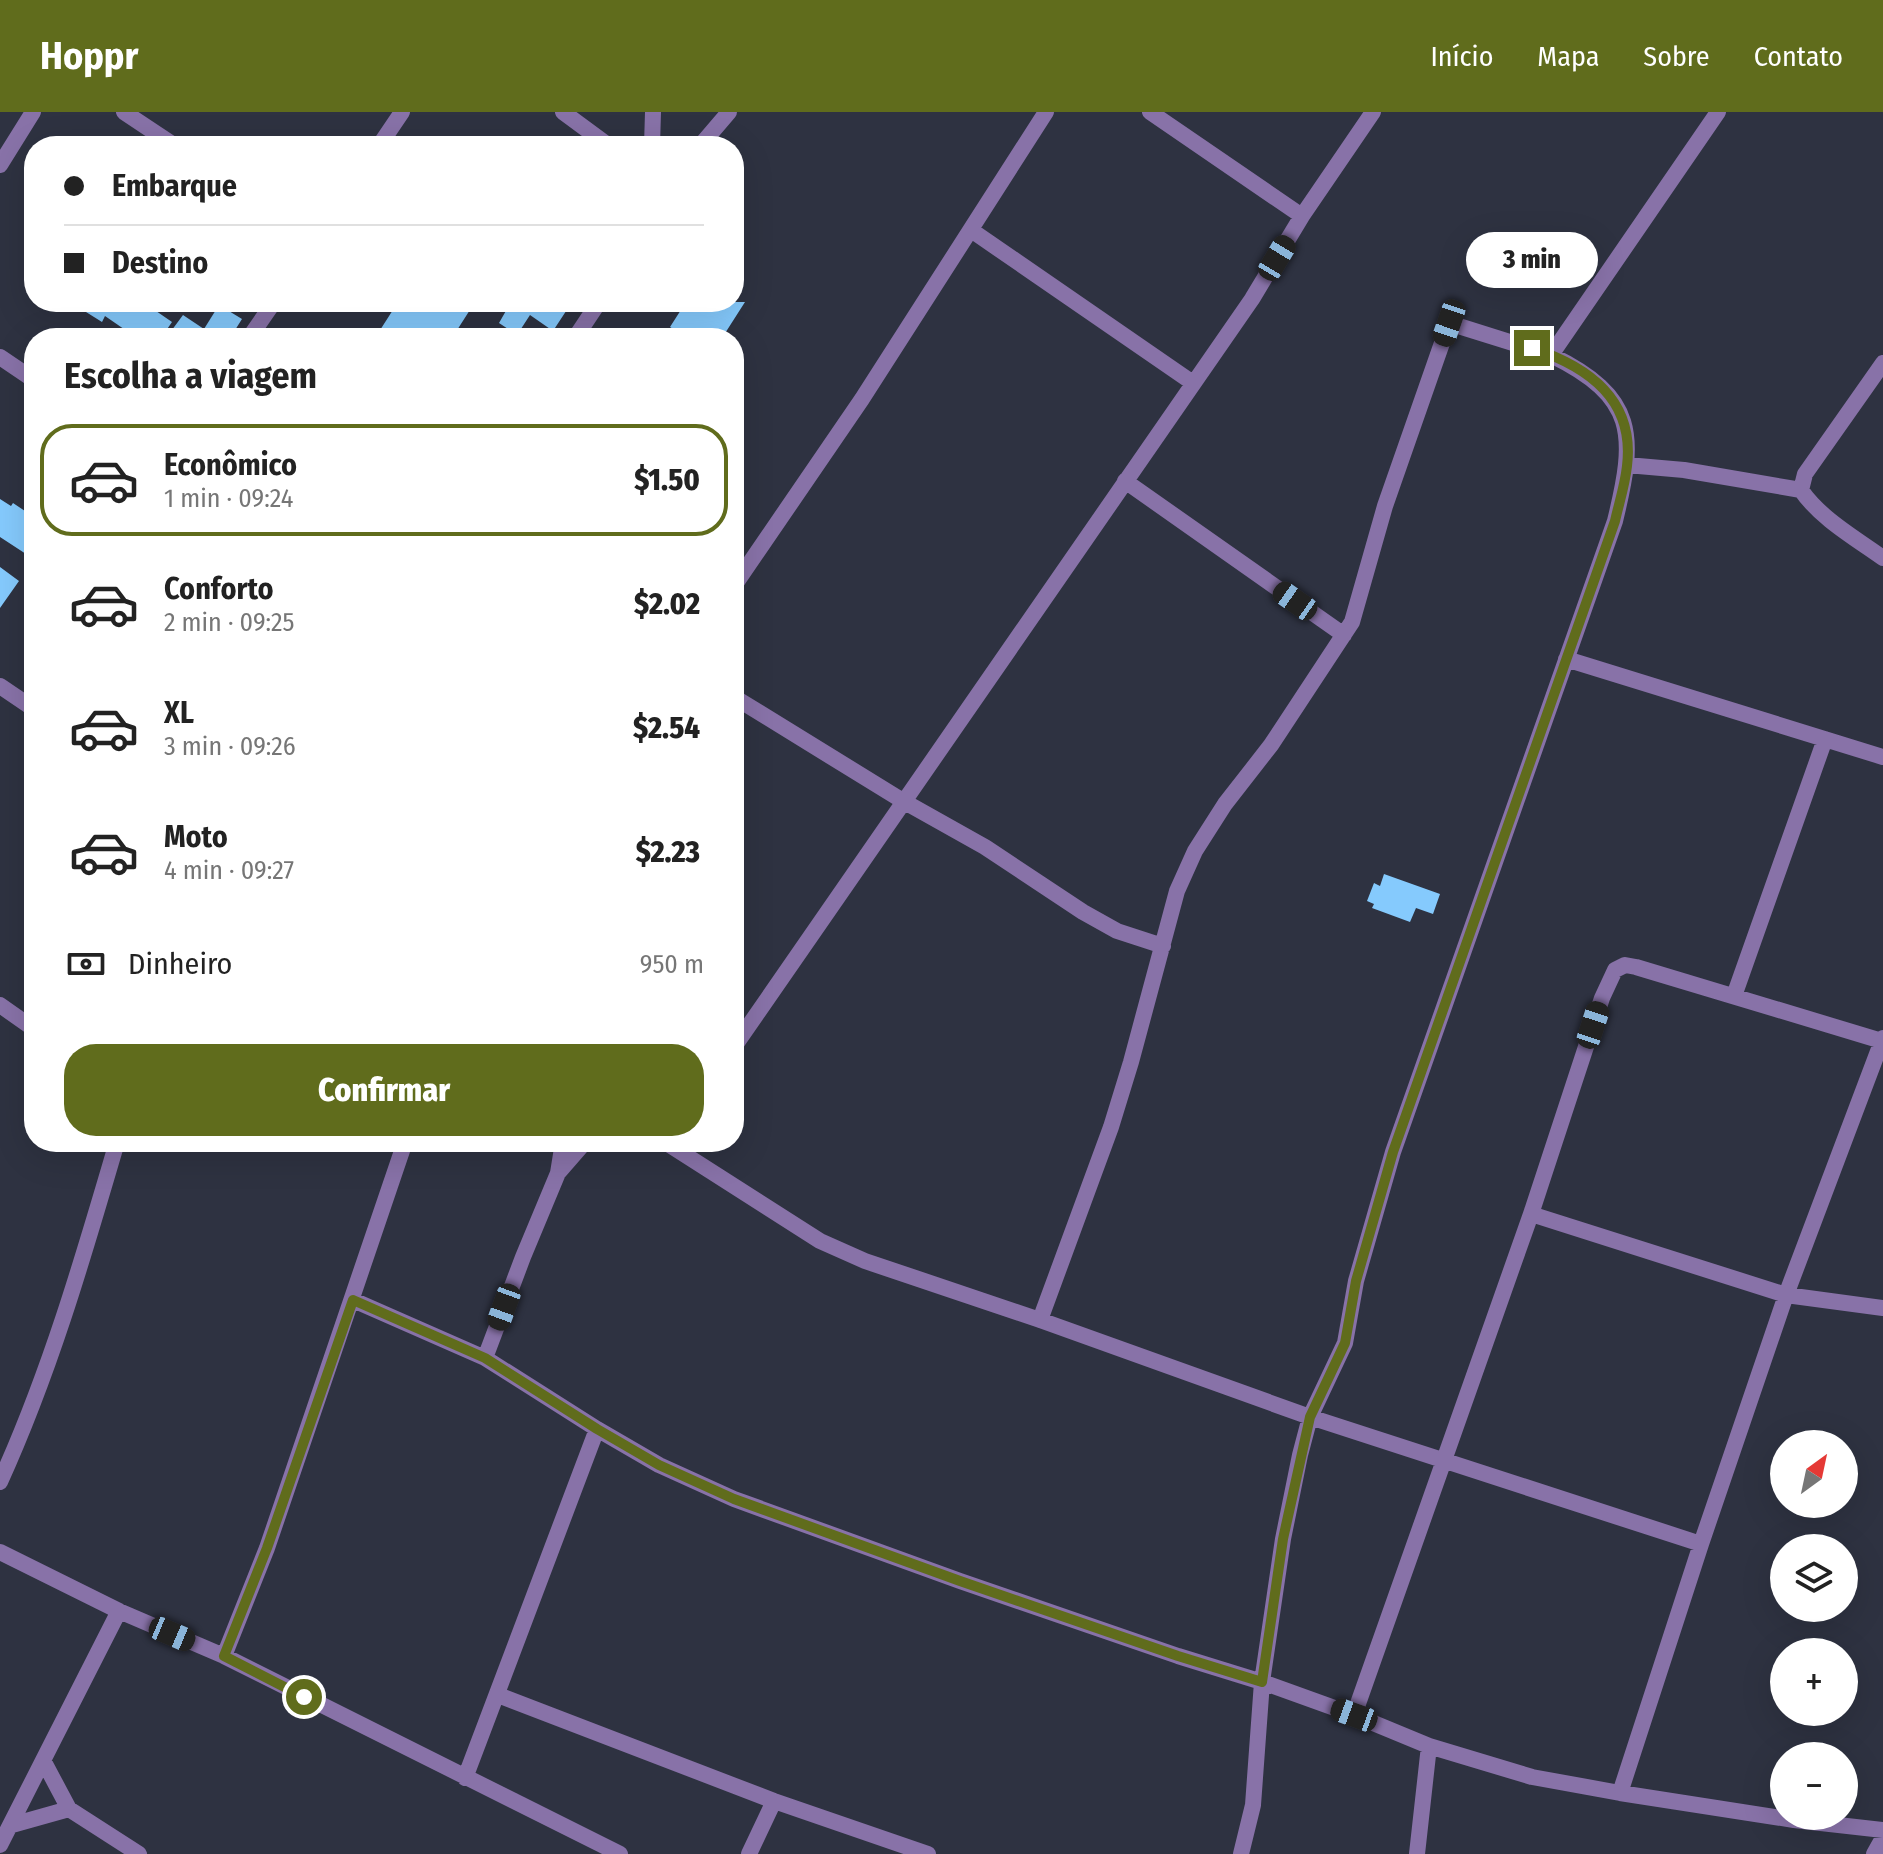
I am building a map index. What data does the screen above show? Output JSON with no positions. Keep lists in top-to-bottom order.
{
  "north": "top right",
  "page": {
    "header": "Hoppr",
    "nav": [
      "Início",
      "Mapa",
      "Sobre",
      "Contato"
    ],
    "banner": ["Embarque", "Destino"],
    "bubble": "3 min",
    "heading": "Escolha a viagem",
    "list": [
      {
        "name": "Econômico",
        "note": "1 min · 09:24",
        "value": "$1.50"
      },
      {
        "name": "Conforto",
        "note": "2 min · 09:25",
        "value": "$2.02"
      },
      {
        "name": "XL",
        "note": "3 min · 09:26",
        "value": "$2.54"
      },
      {
        "name": "Moto",
        "note": "4 min · 09:27",
        "value": "$2.23"
      }
    ],
    "pay": ["Dinheiro", "950 m"],
    "buttons": "Confirmar",
    "map_buttons": ["+", "−"]
  }
}
